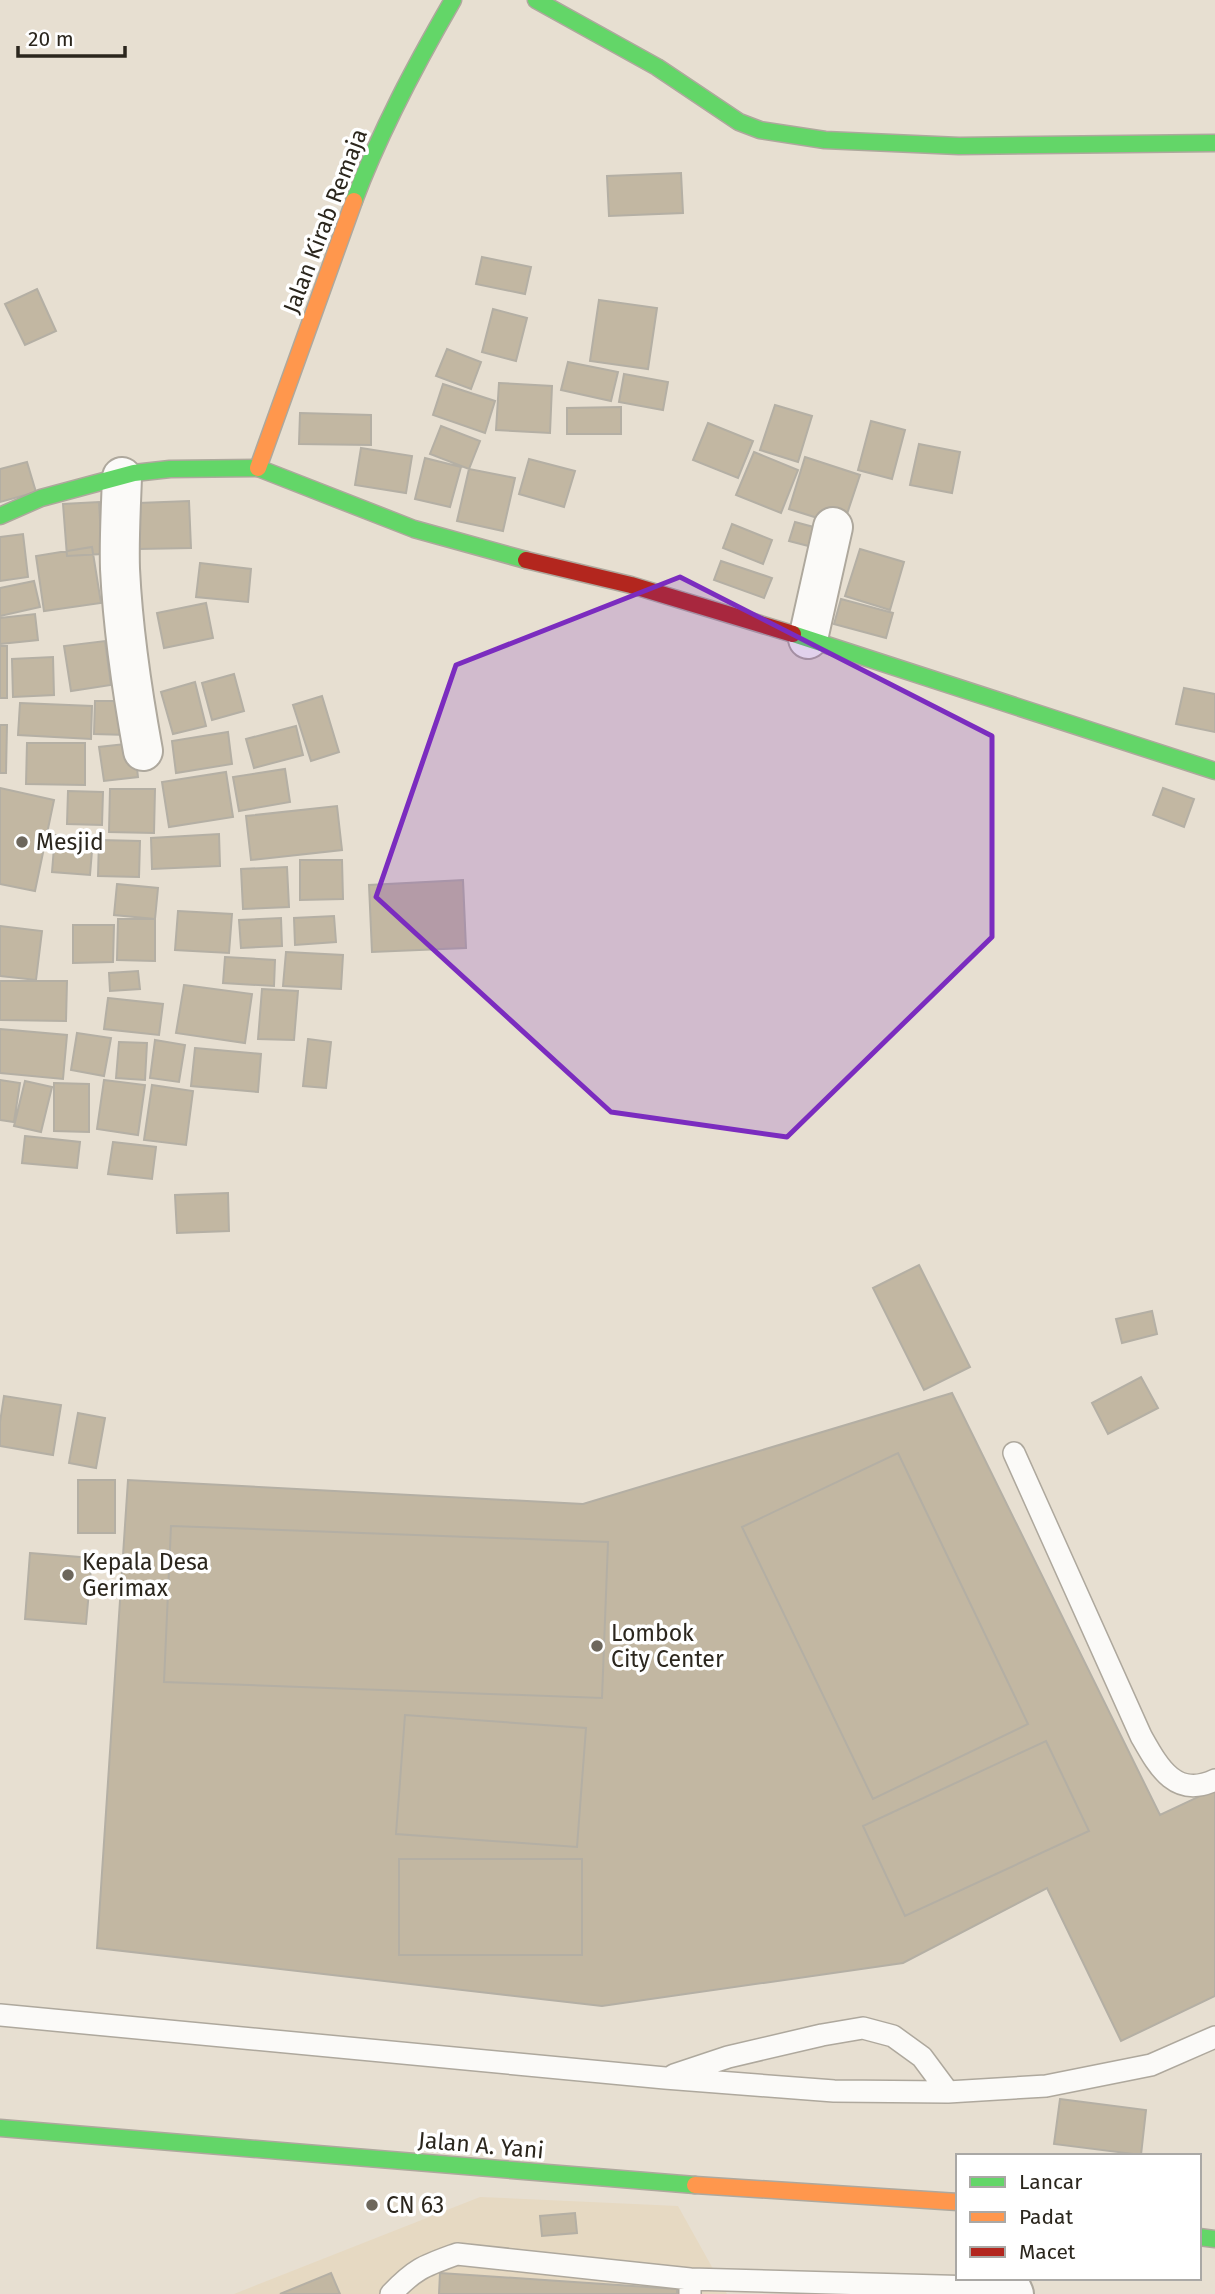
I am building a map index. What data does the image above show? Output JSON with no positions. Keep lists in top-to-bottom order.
{
  "streets": {
    "main road": ["Jalan Kirab Remaja", "Jalan A. Yani"]
  },
  "places": [
    "Mesjid",
    "Kepala Desa Gerimax",
    "Lombok City Center",
    "CN 63"
  ],
  "legend": ["Lancar", "Padat", "Macet"],
  "scale_bar": "20 m"
}
